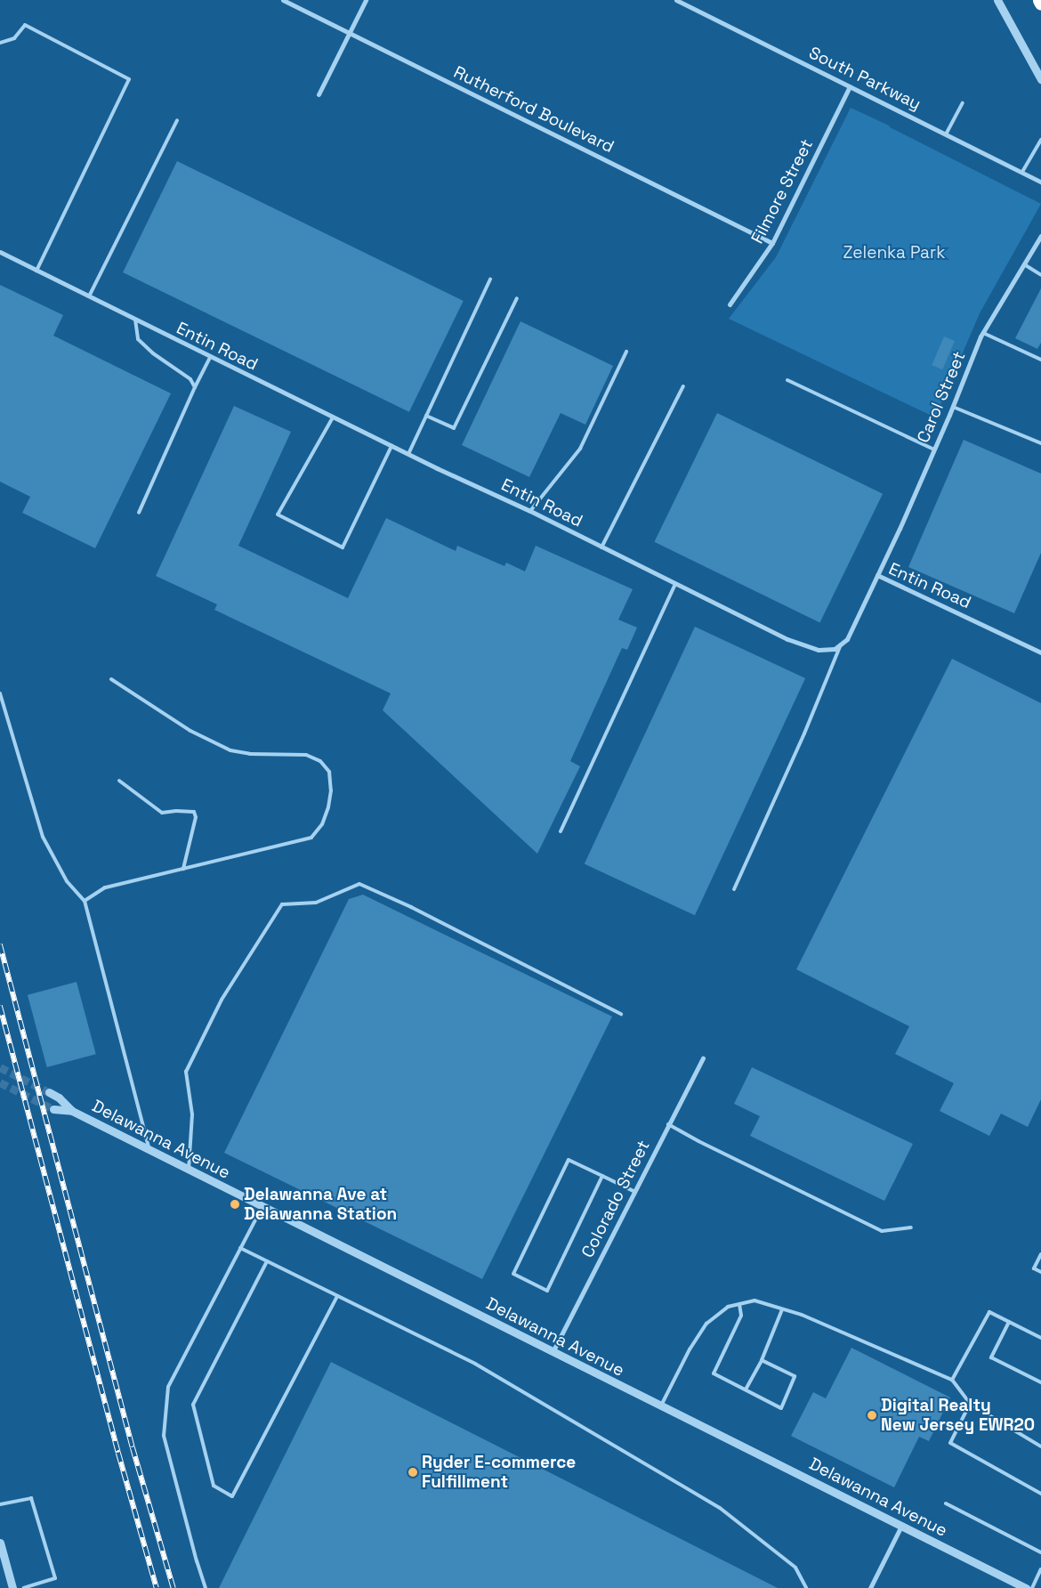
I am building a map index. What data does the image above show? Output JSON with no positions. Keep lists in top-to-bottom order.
{
  "streets": {
    "street": [
      "South Parkway",
      "Rutherford Boulevard",
      "Filmore Street",
      "Entin Road",
      "Carol Street",
      "Delawanna Avenue",
      "Colorado Street"
    ]
  },
  "crossings": [
    ["South Parkway", "Filmore Street"],
    ["Rutherford Boulevard", "Filmore Street"],
    ["Entin Road", "Carol Street"],
    ["Delawanna Avenue", "Colorado Street"]
  ],
  "parks": ["Zelenka Park"],
  "places": ["Delawanna Ave at Delawanna Station", "Digital Realty New Jersey EWR20", "Ryder E-commerce Fulfillment"]
}
